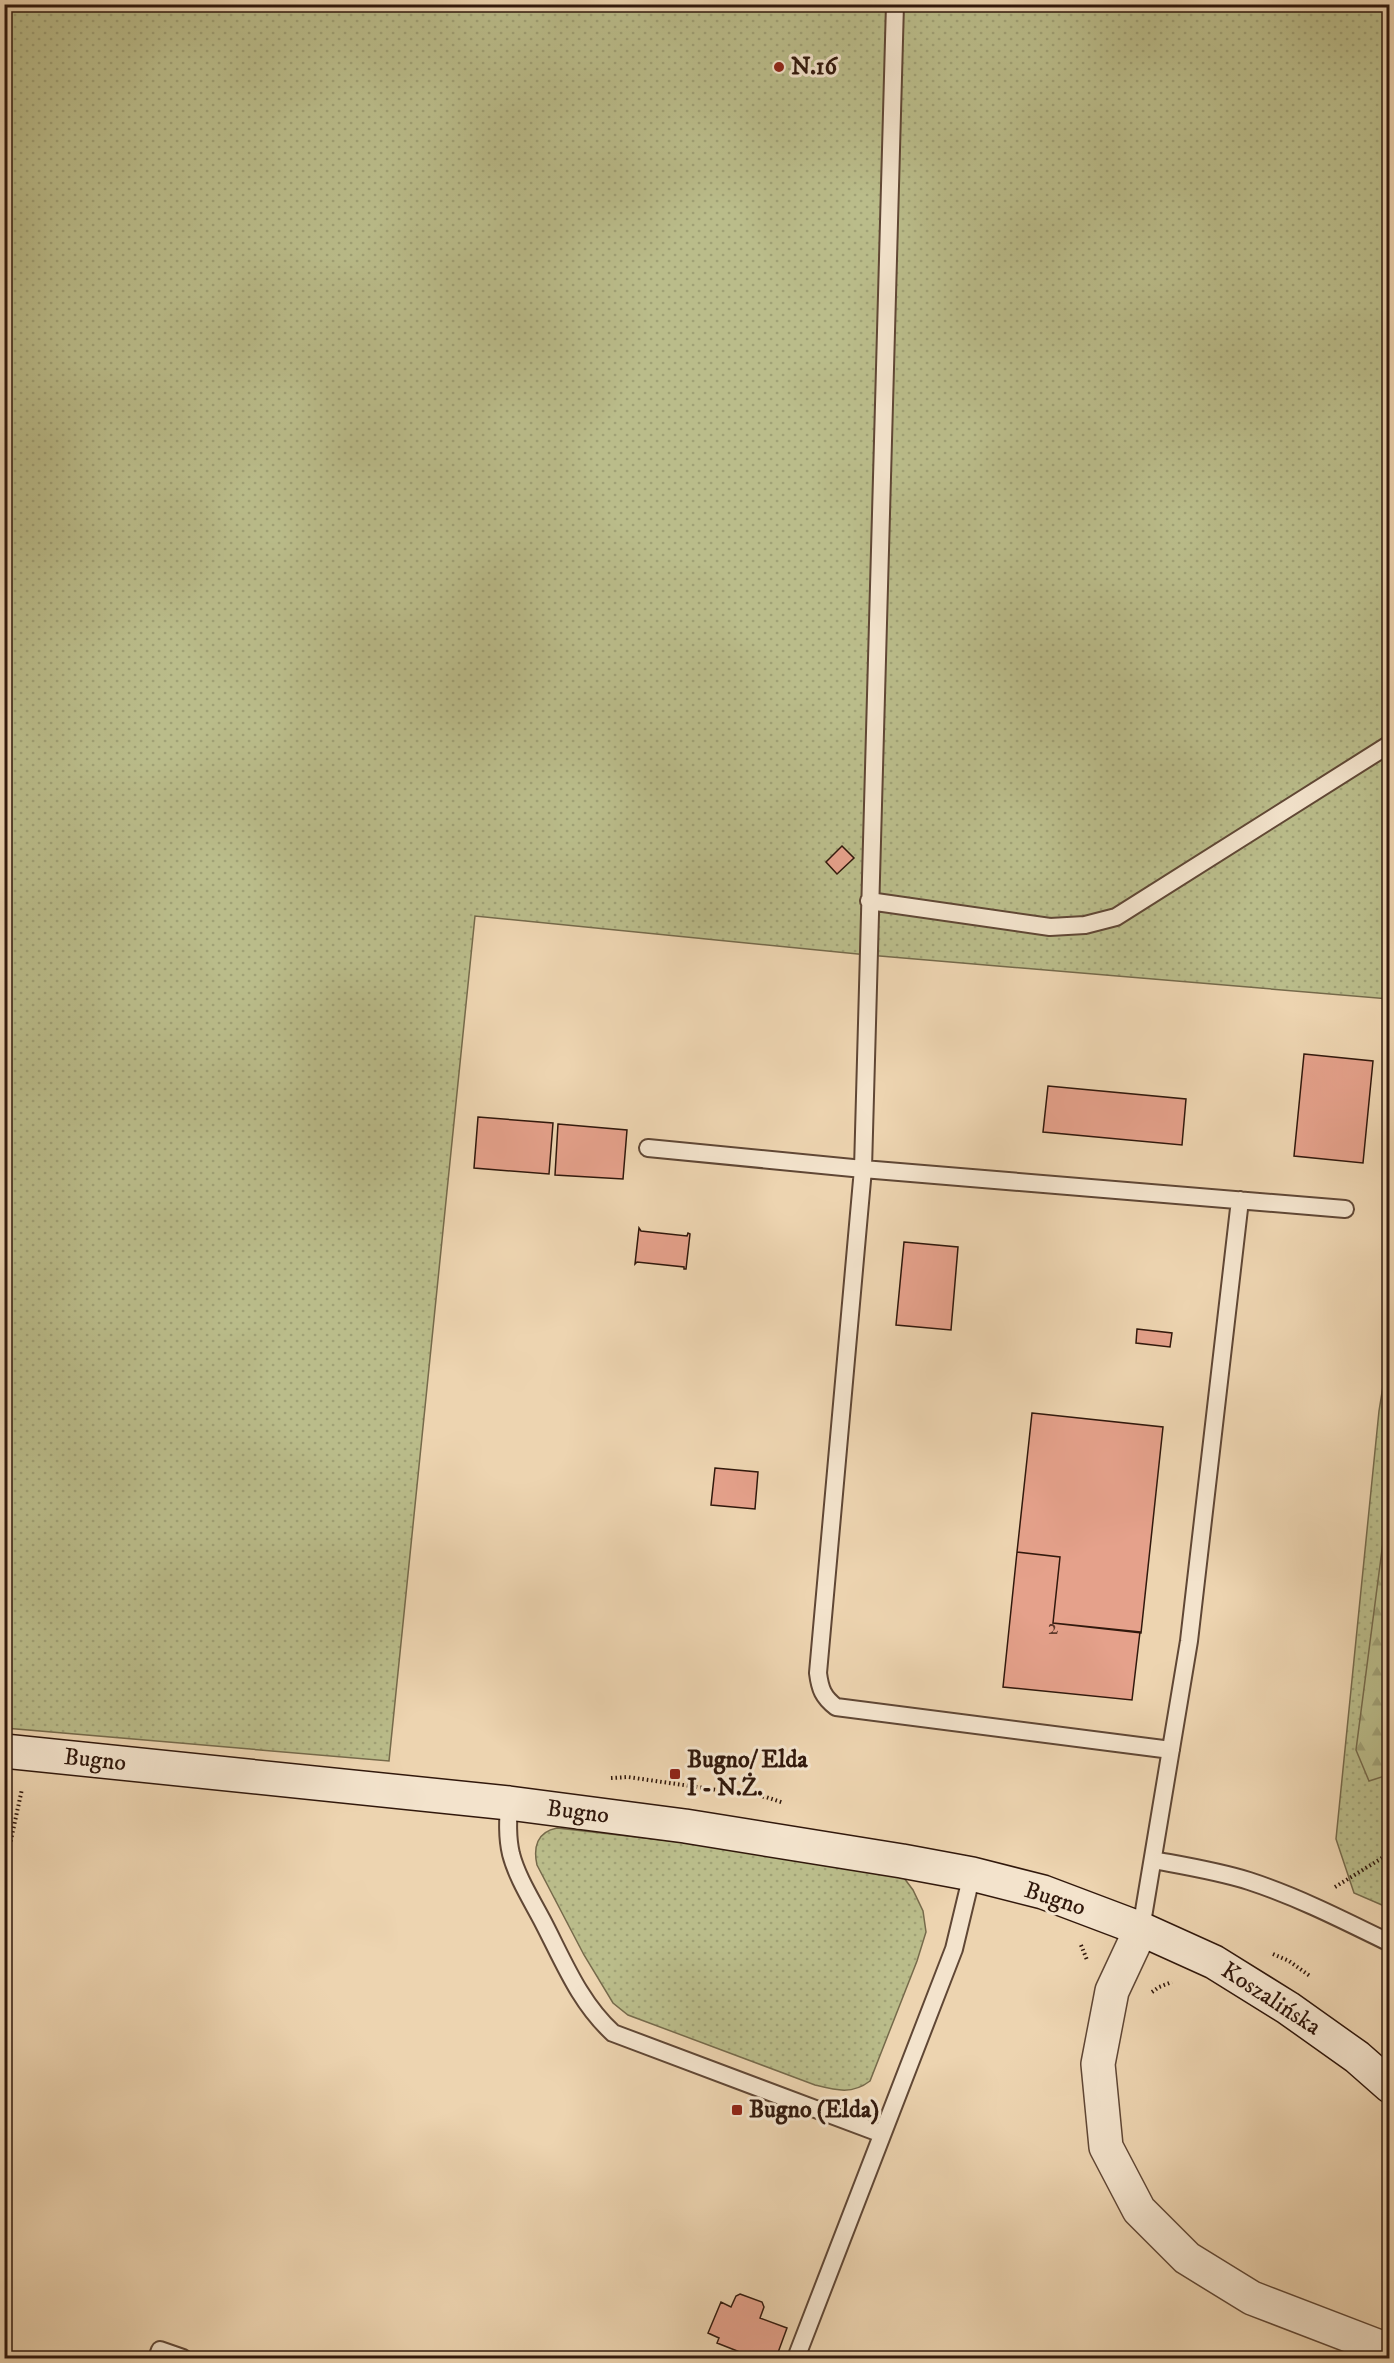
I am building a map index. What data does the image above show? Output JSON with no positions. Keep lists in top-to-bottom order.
{
  "streets": {
    "street": ["Bugno", "Koszalińska"]
  },
  "crossings": [
    ["Bugno", "Koszalińska"]
  ],
  "places": {
    "other": ["N.16"],
    "transit": ["Bugno/ Elda I - N.Ż.", "Bugno (Elda)"]
  },
  "house_numbers": ["2"]
}
